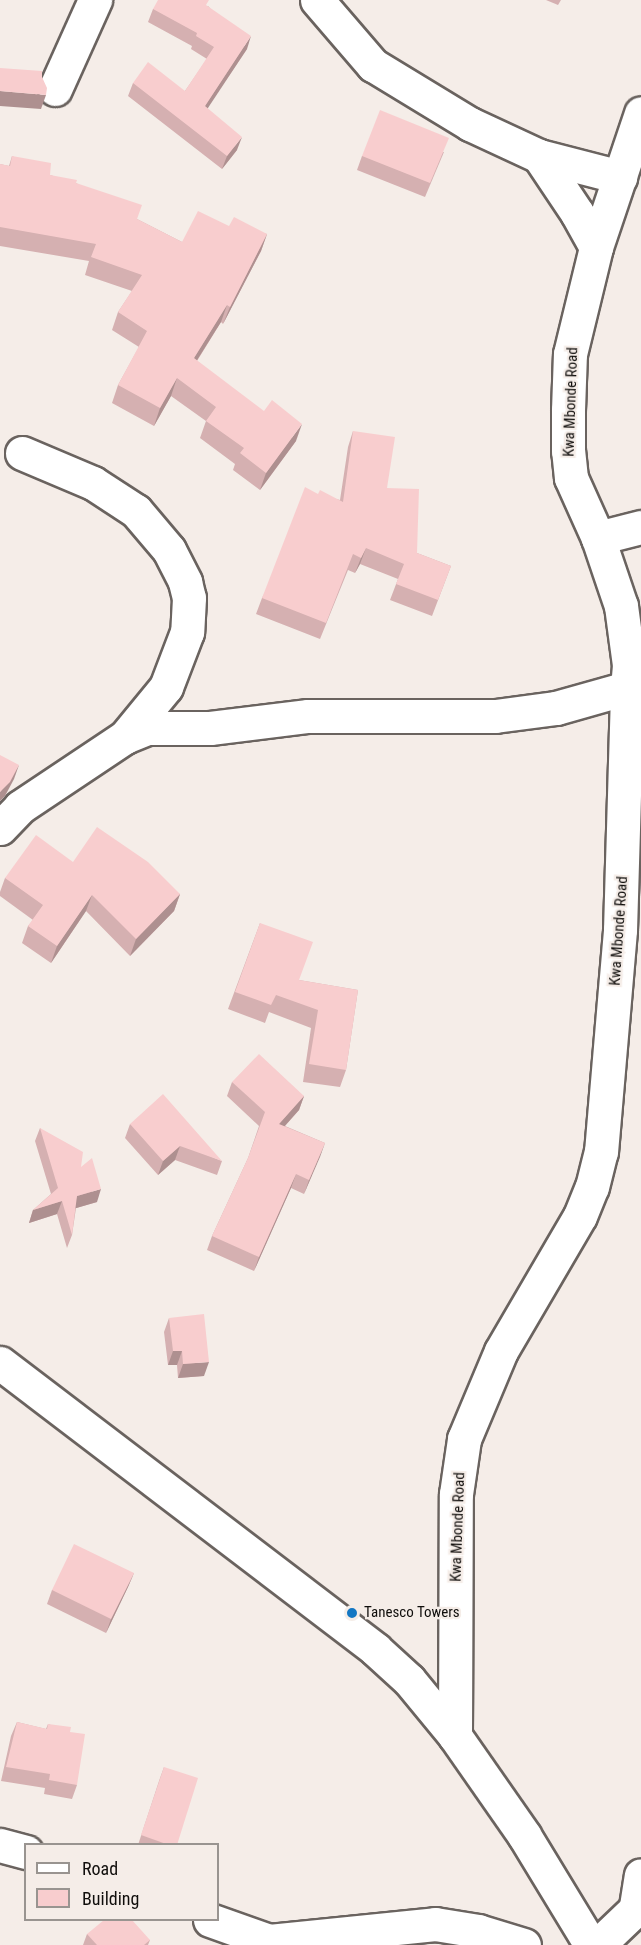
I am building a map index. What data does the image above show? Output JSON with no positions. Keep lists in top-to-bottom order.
{
  "streets": {
    "street": ["Kwa Mbonde Road"]
  },
  "places": ["Tanesco Towers"],
  "legend": ["Road", "Building"]
}
